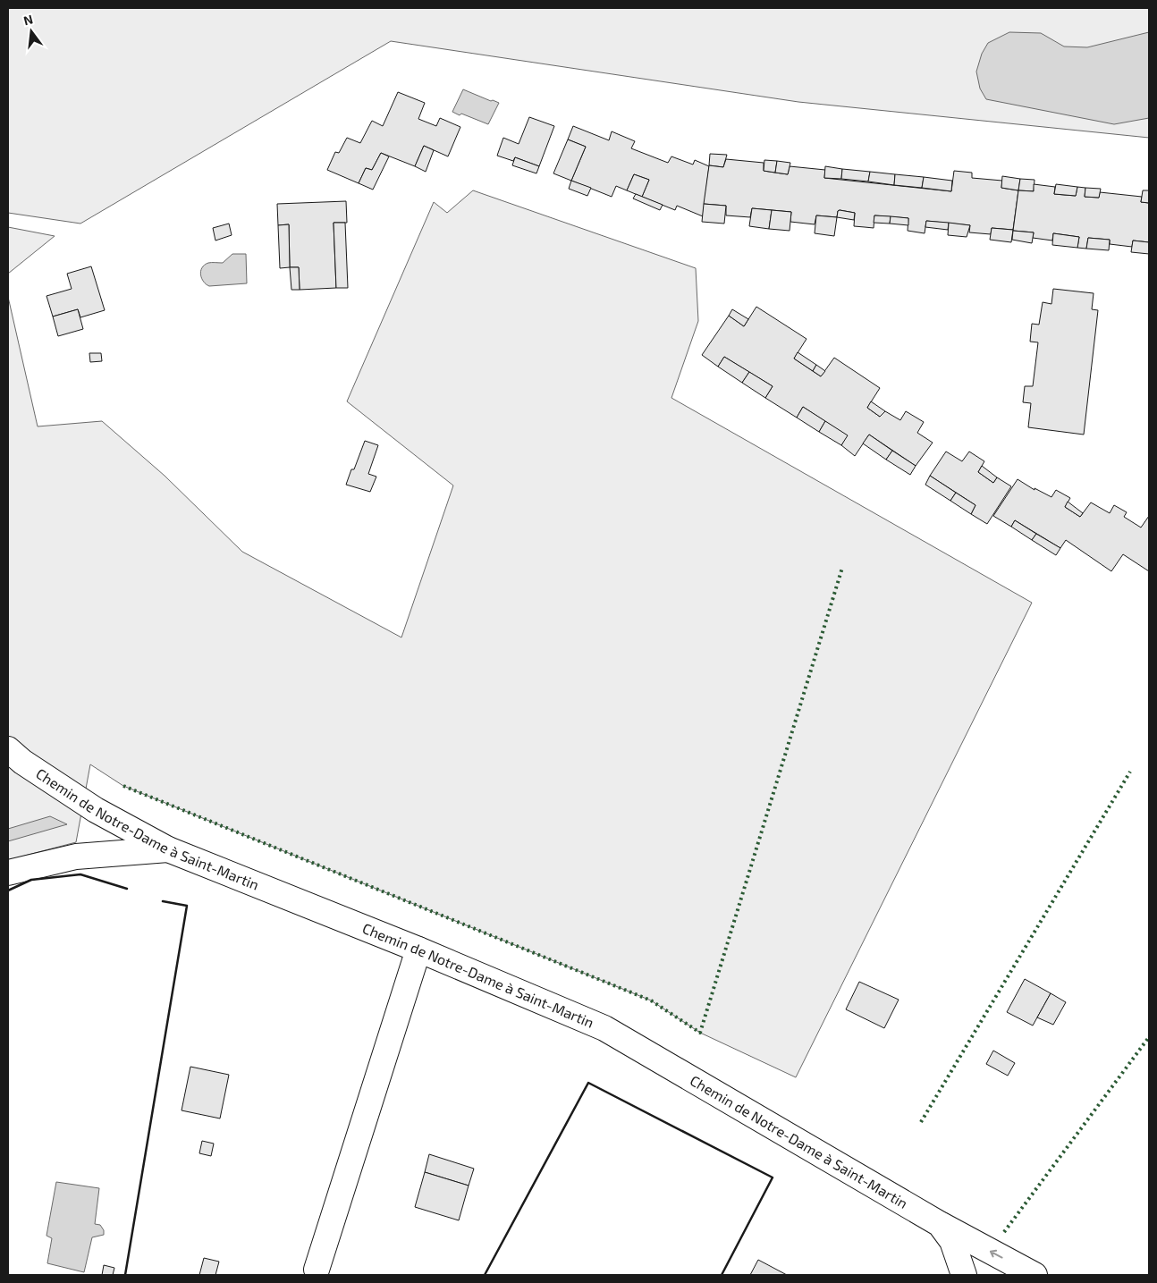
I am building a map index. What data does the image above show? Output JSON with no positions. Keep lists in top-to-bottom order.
{
  "streets": {
    "street": ["Chemin de Notre-Dame à Saint-Martin"]
  },
  "north": "top"
}
